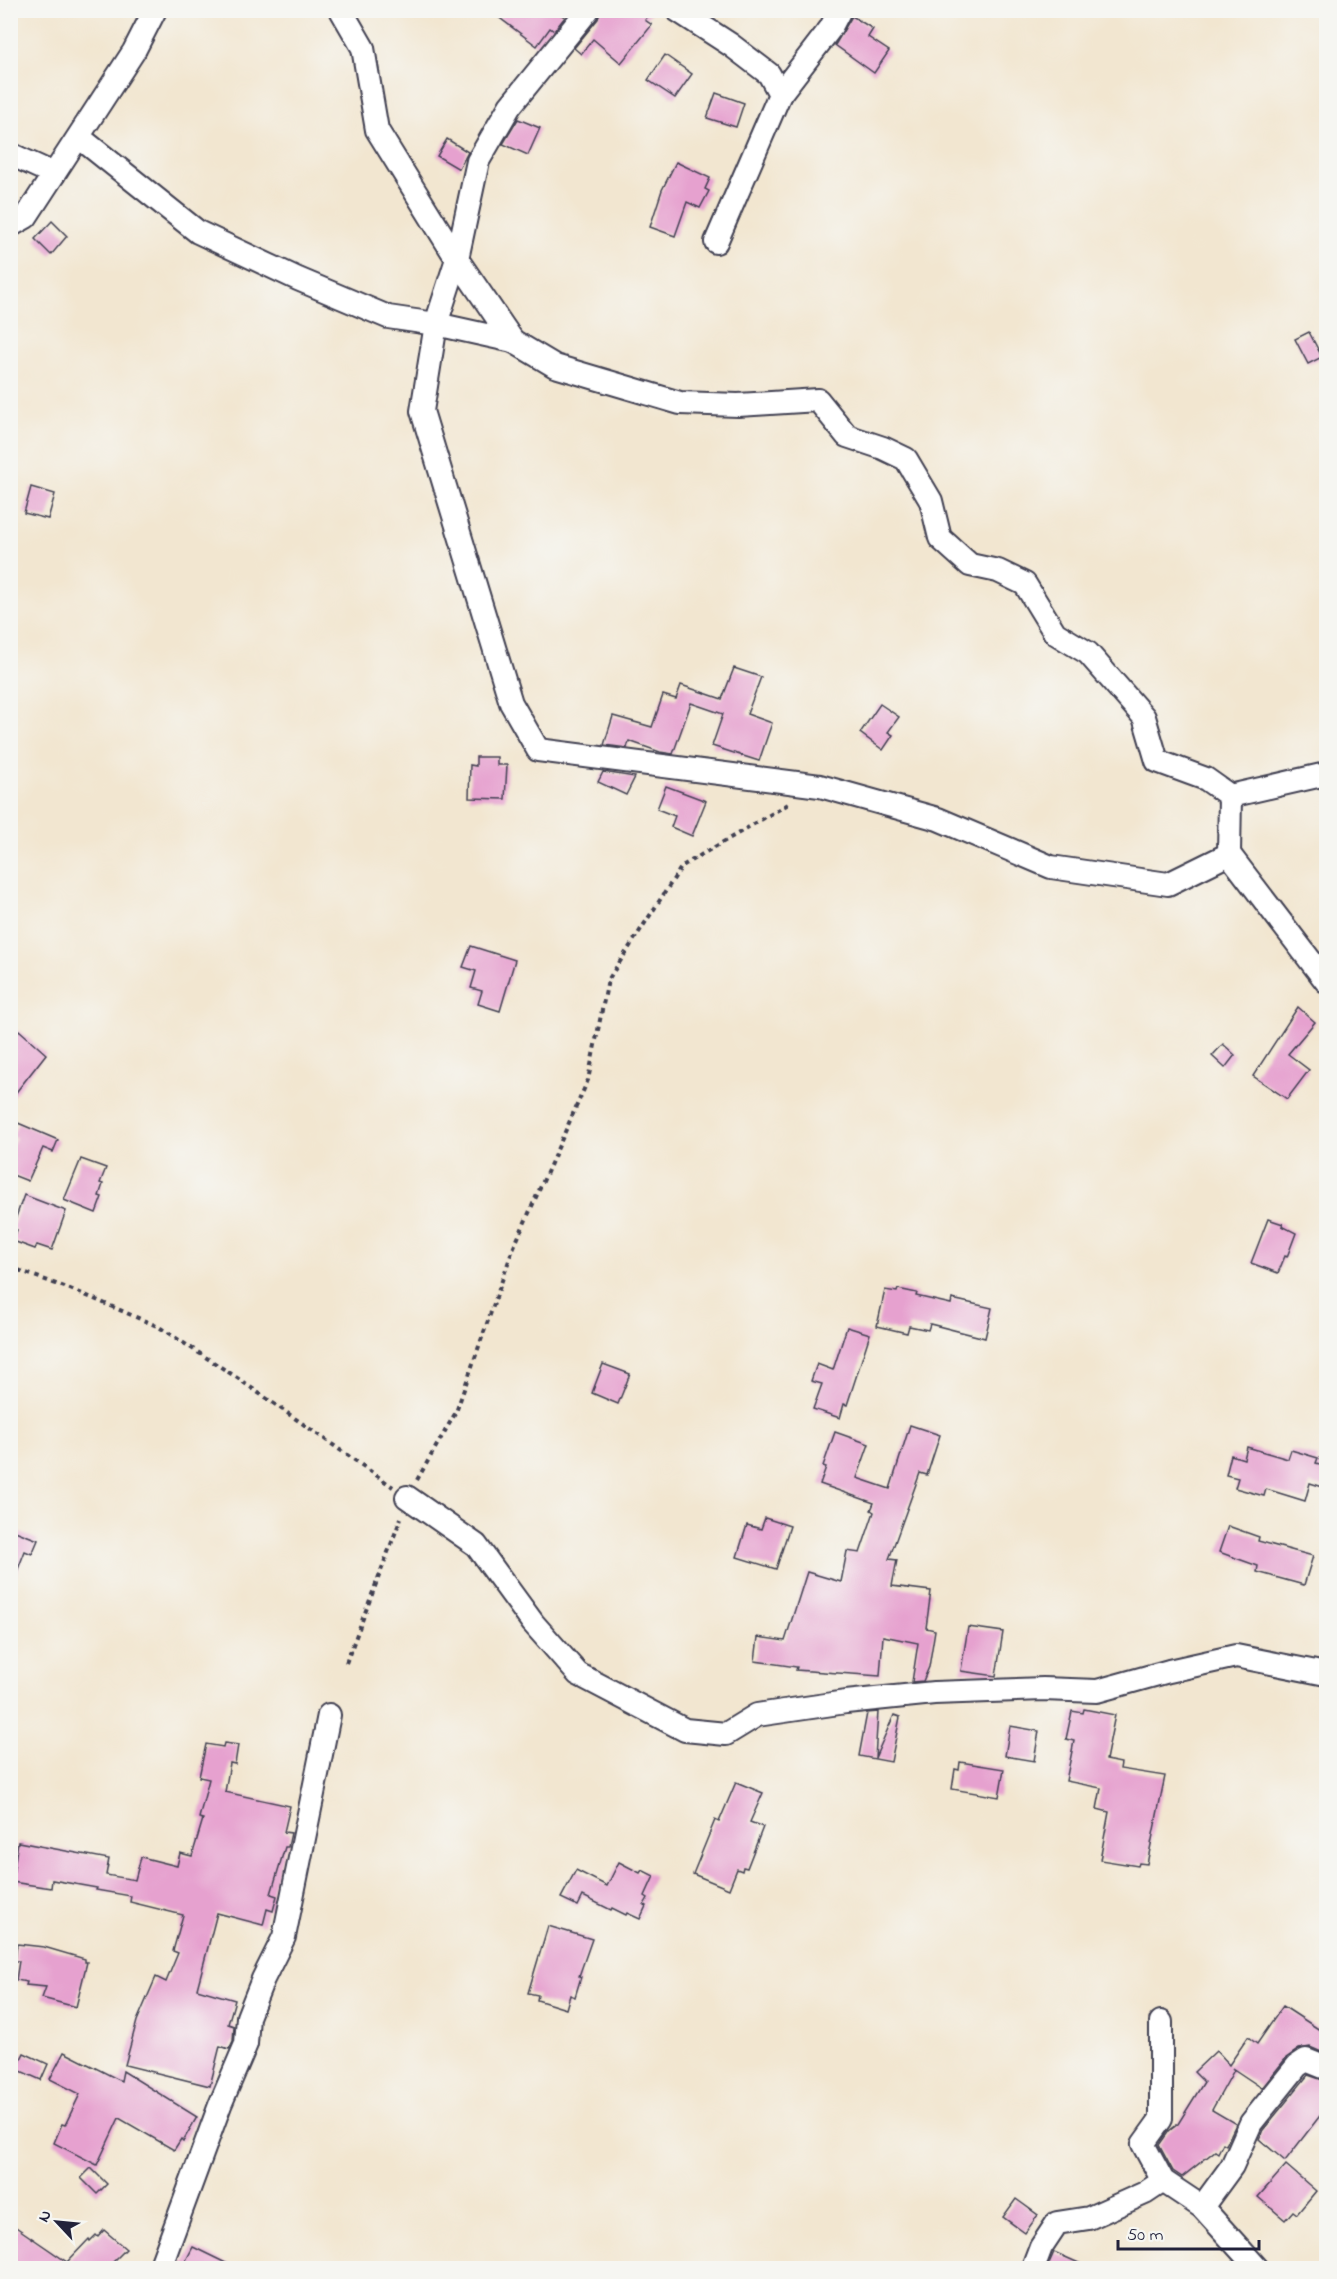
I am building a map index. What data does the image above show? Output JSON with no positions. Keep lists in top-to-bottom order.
{
  "scale_bar": "50 m",
  "north": "top left"
}
